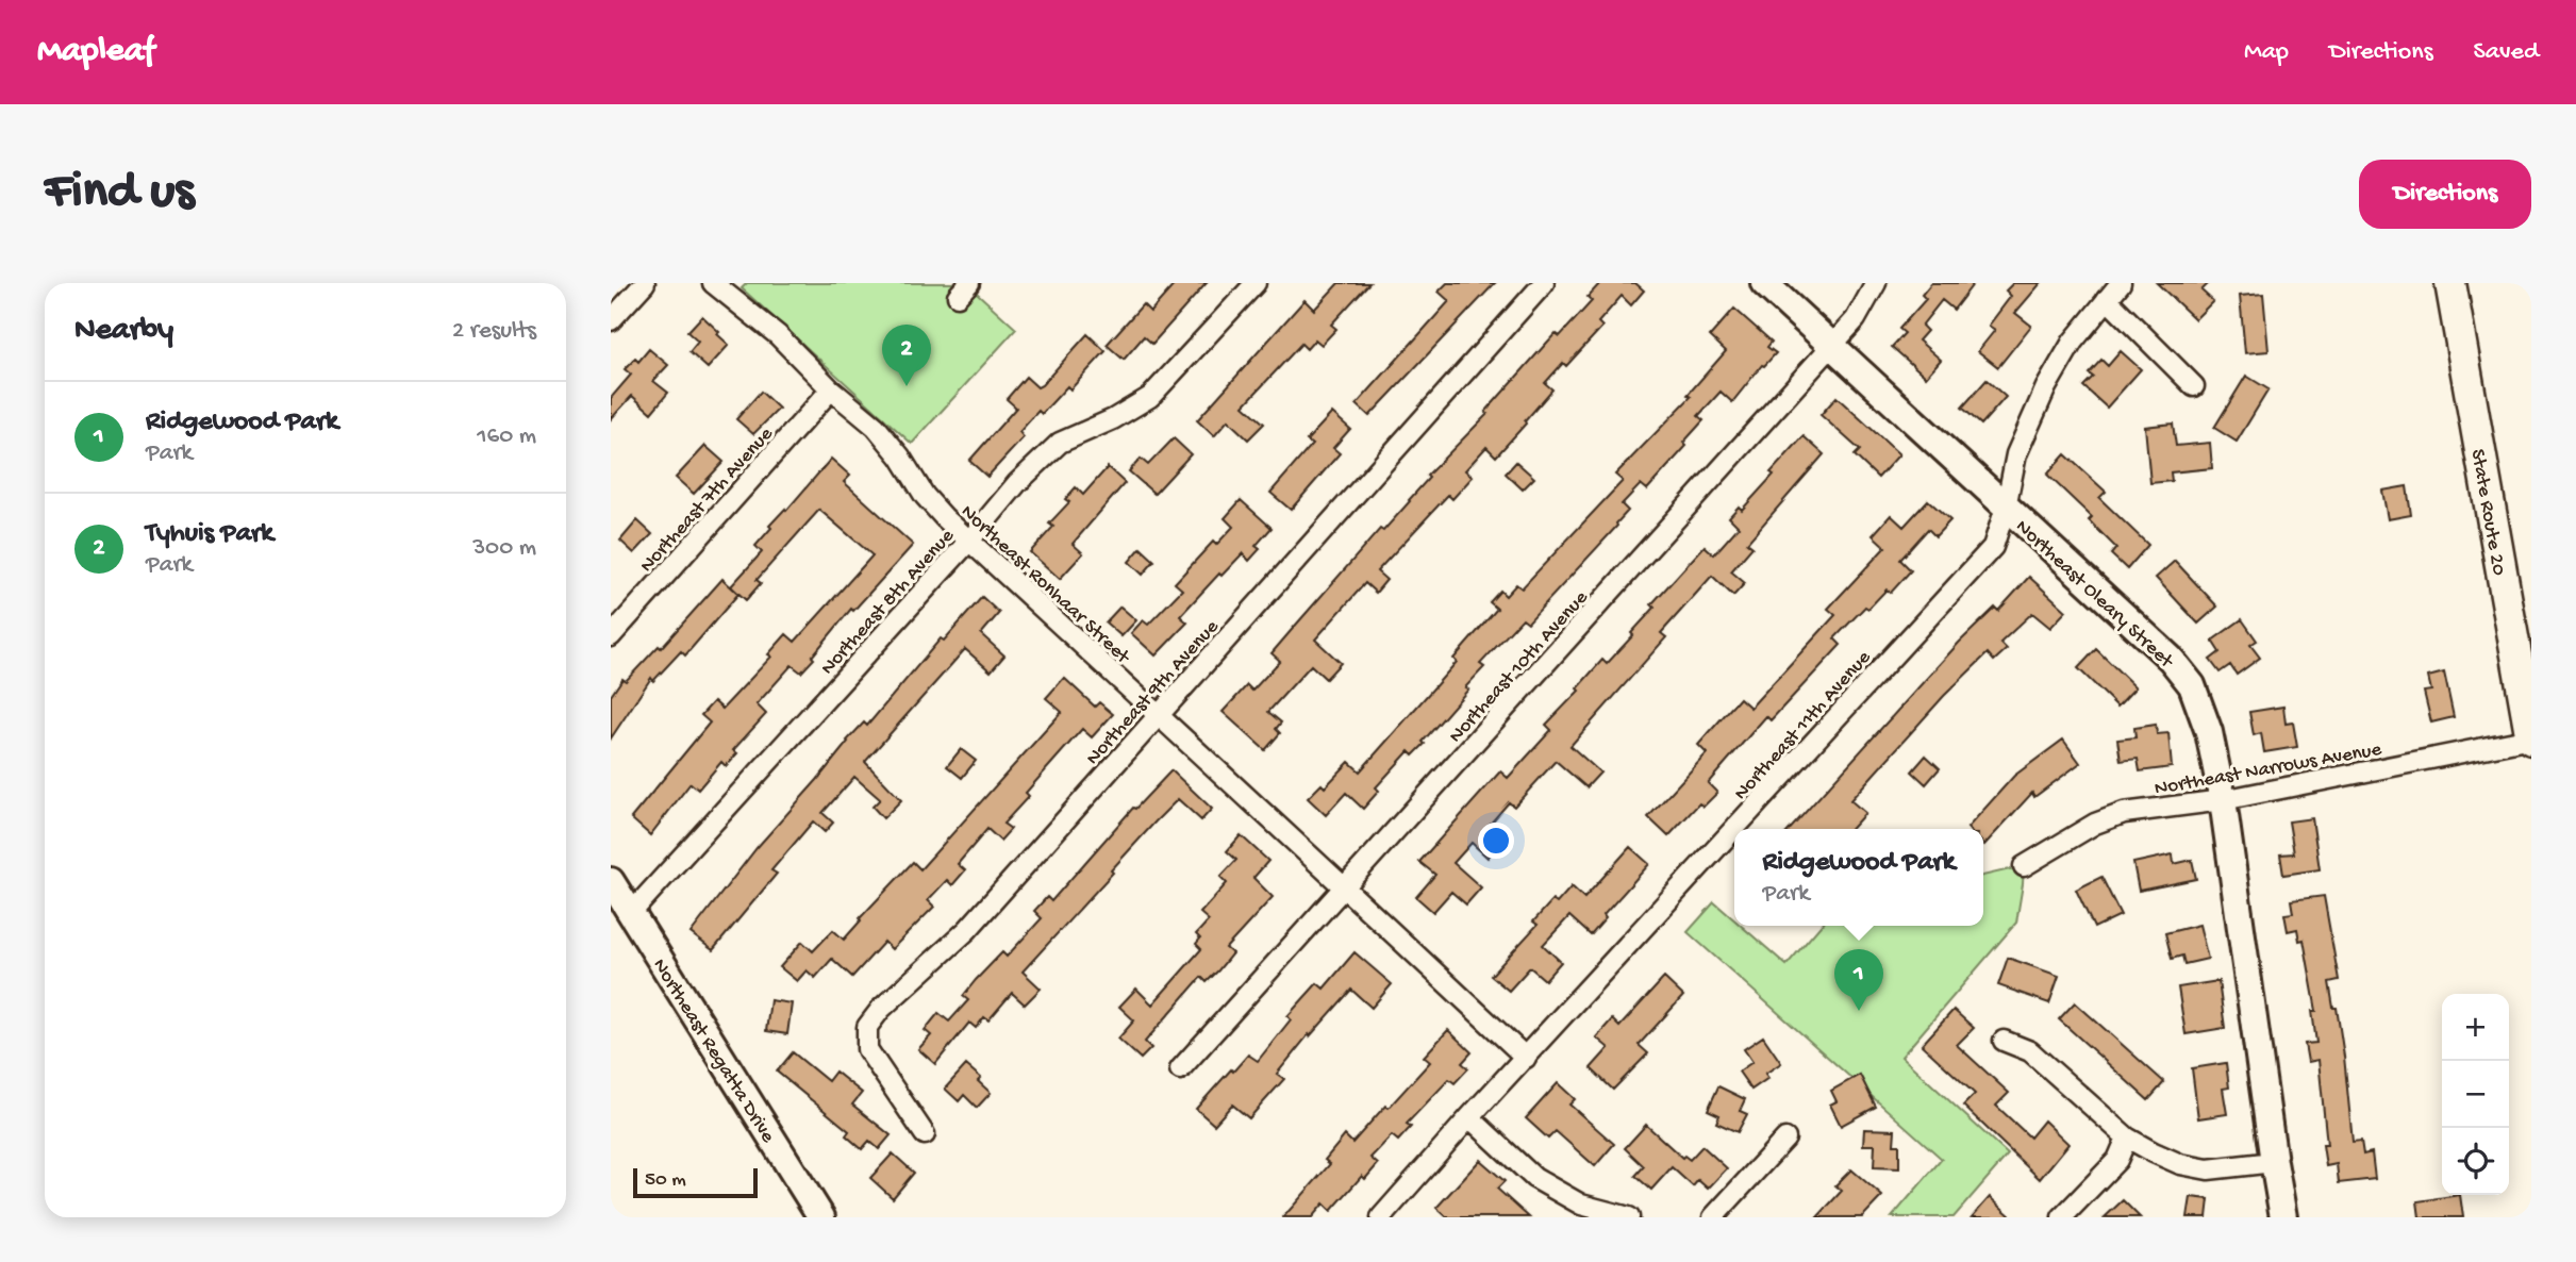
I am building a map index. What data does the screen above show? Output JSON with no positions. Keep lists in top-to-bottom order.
{
  "streets": {
    "main road": ["State Route 20"],
    "street": [
      "Northeast 7th Avenue",
      "Northeast Ronhaar Street",
      "Northeast Oleary Street",
      "Northeast 8th Avenue",
      "Northeast 10th Avenue",
      "Northeast 9th Avenue",
      "Northeast 11th Avenue",
      "Northeast Narrows Avenue",
      "Northeast Regatta Drive"
    ]
  },
  "crossings": [
    ["Northeast 7th Avenue", "Northeast Ronhaar Street"],
    ["State Route 20", "Northeast Narrows Avenue"],
    ["Northeast Ronhaar Street", "Northeast 8th Avenue"],
    ["Northeast Ronhaar Street", "Northeast 10th Avenue"],
    ["Northeast Ronhaar Street", "Northeast 9th Avenue"],
    ["Northeast Ronhaar Street", "Northeast 11th Avenue"],
    ["Northeast Oleary Street", "Northeast 10th Avenue"],
    ["Northeast Oleary Street", "Northeast 11th Avenue"],
    ["Northeast Oleary Street", "Northeast Narrows Avenue"],
    ["Northeast 8th Avenue", "Northeast Regatta Drive"]
  ],
  "scale_bar": "50 m",
  "page": {
    "header": "Mapleaf",
    "nav": ["Map", "Directions", "Saved"],
    "buttons": "Directions",
    "title": "Find us",
    "heading": ["Nearby", "2 results"],
    "pins": ["2", "1"],
    "list": [
      {
        "mark": "1",
        "name": "Ridgewood Park",
        "note": "Park",
        "value": "160 m"
      },
      {
        "mark": "2",
        "name": "Tyhuis Park",
        "note": "Park",
        "value": "300 m"
      }
    ],
    "popup": ["Ridgewood Park", "Park"],
    "map_buttons": ["+", "−"],
    "scale": "50 m"
  }
}
